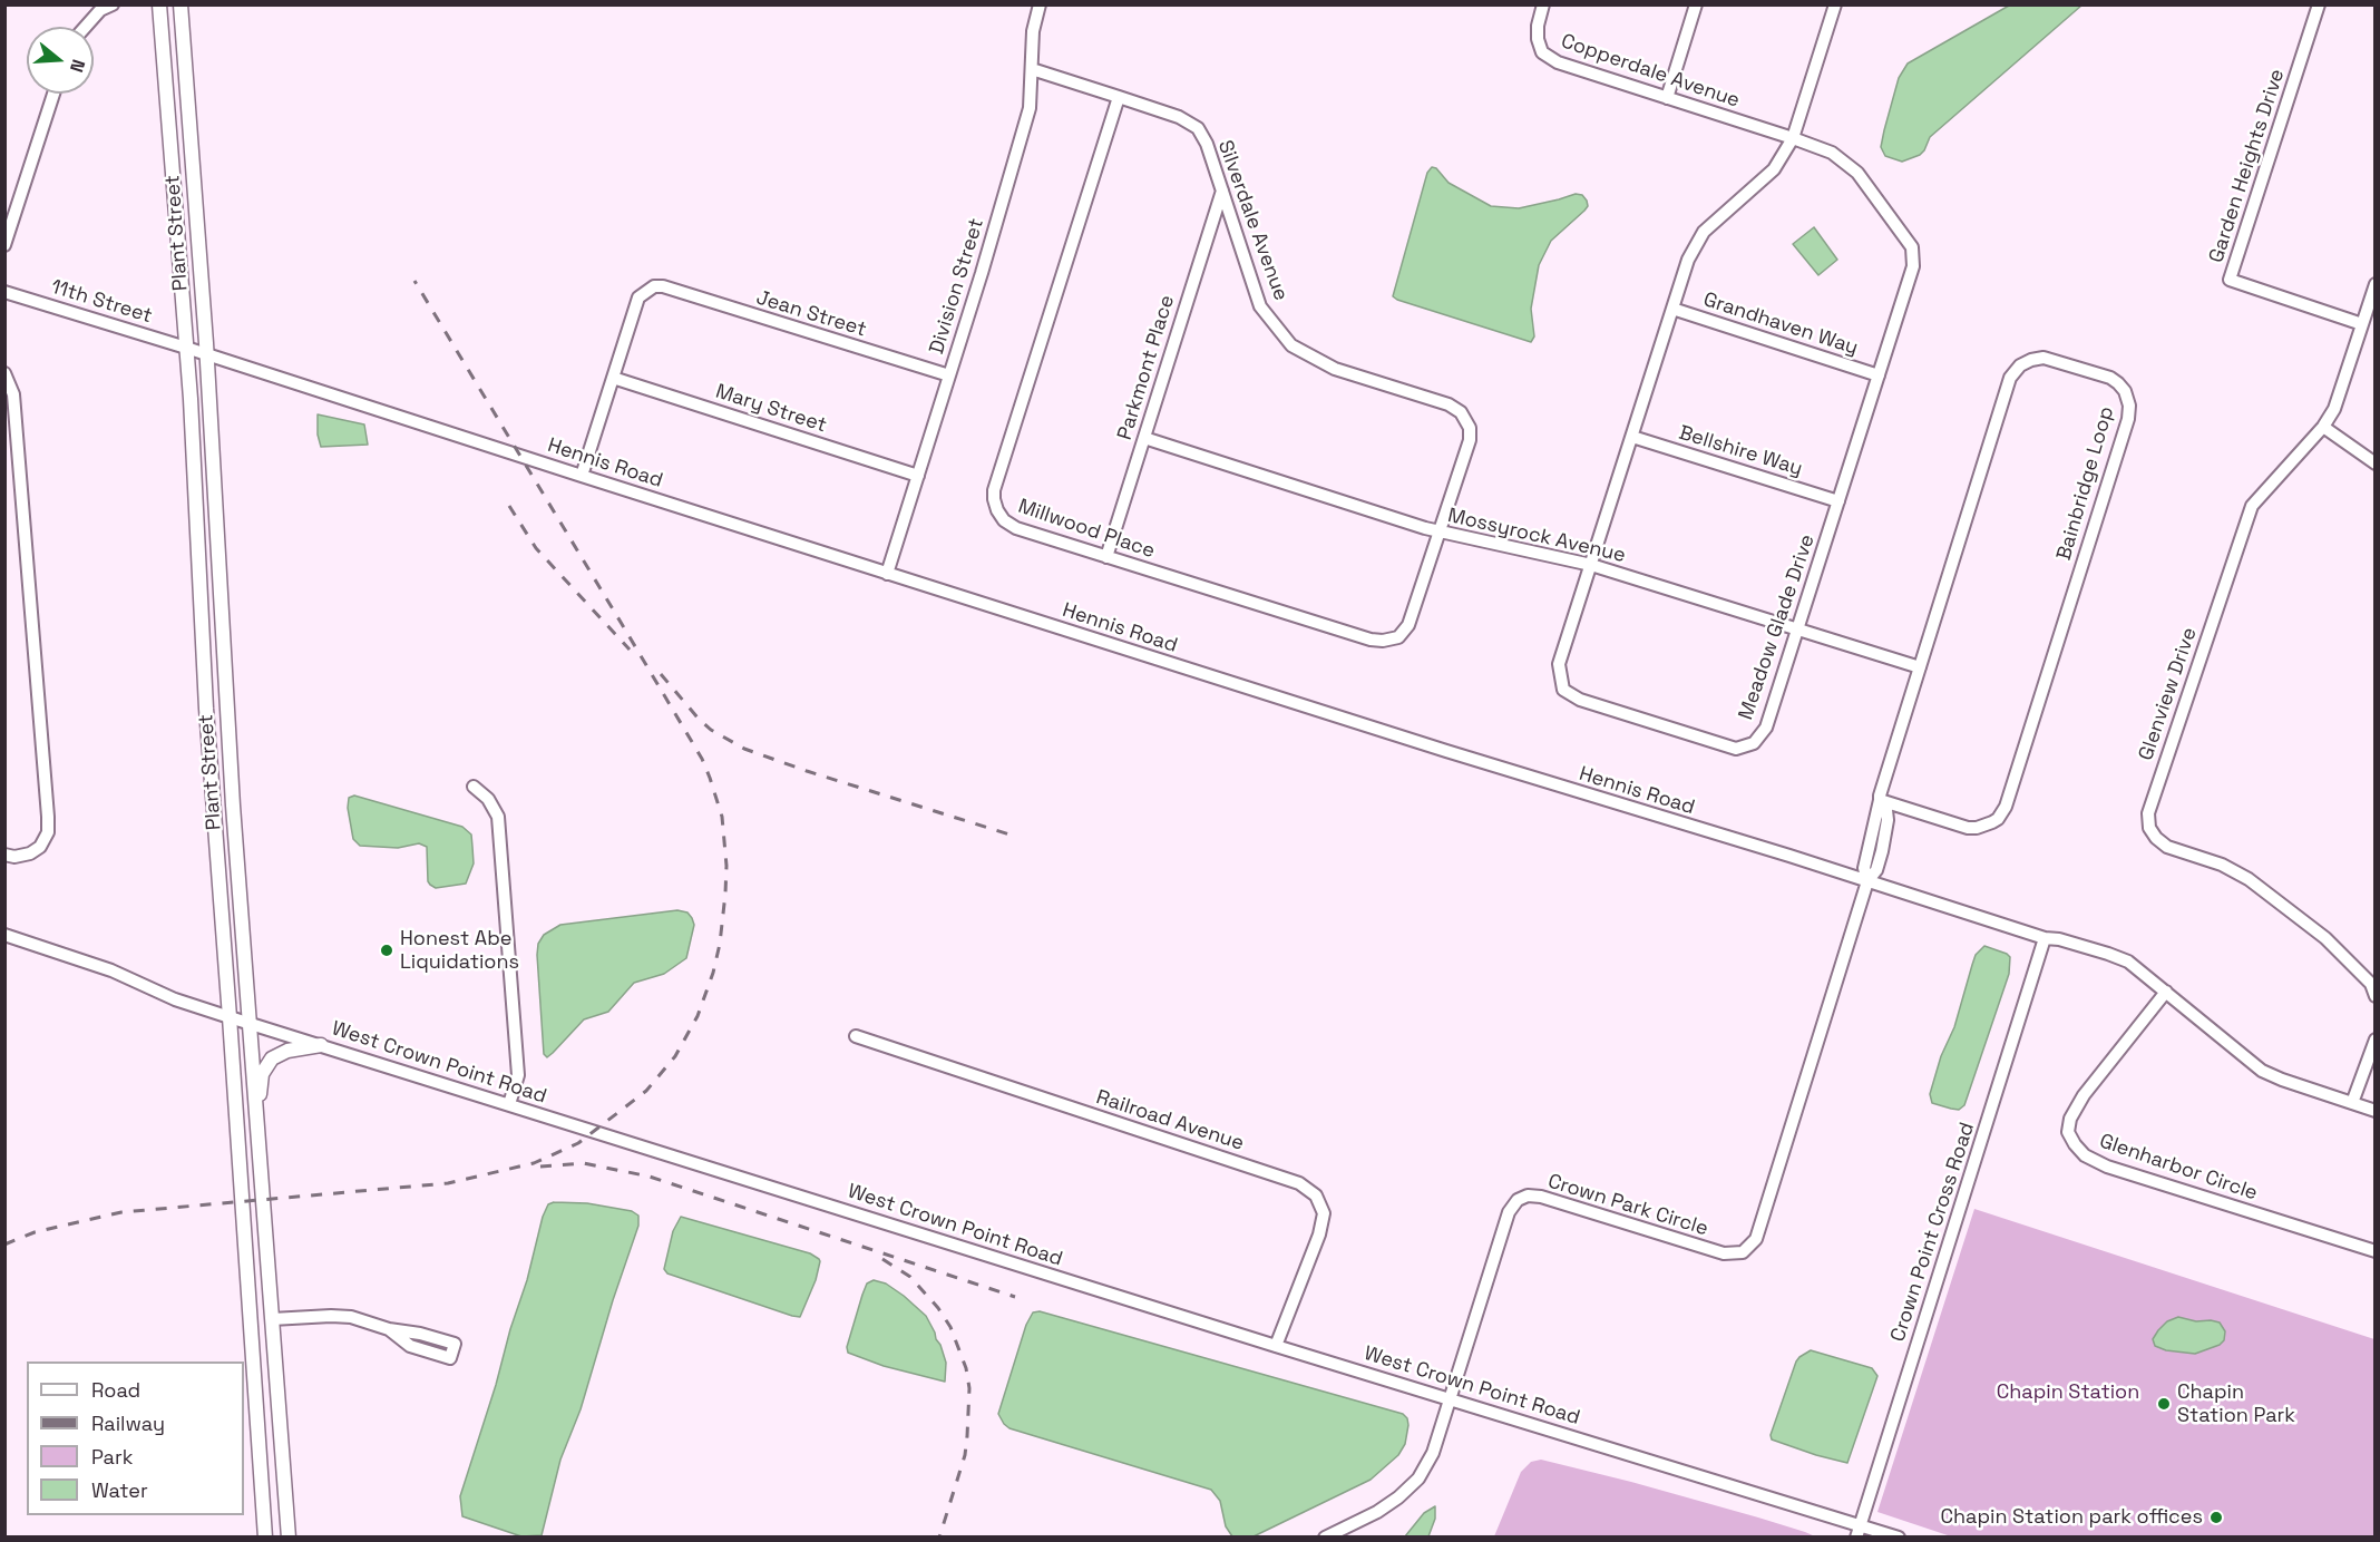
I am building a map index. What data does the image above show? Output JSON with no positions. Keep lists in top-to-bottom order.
{
  "streets": {
    "main road": ["Plant Street"],
    "street": [
      "Copperdale Avenue",
      "Garden Heights Drive",
      "Silverdale Avenue",
      "Division Street",
      "11th Street",
      "Jean Street",
      "Grandhaven Way",
      "Parkmont Place",
      "Mary Street",
      "Bellshire Way",
      "Hennis Road",
      "Bainbridge Loop",
      "Millwood Place",
      "Mossyrock Avenue",
      "Meadow Glade Drive",
      "Glenview Drive",
      "West Crown Point Road",
      "Railroad Avenue",
      "Glenharbor Circle",
      "Crown Park Circle",
      "Crown Point Cross Road"
    ]
  },
  "crossings": [
    ["Copperdale Avenue", "Meadow Glade Drive"],
    ["Garden Heights Drive", "Glenview Drive"],
    ["Silverdale Avenue", "Division Street"],
    ["Silverdale Avenue", "Parkmont Place"],
    ["Silverdale Avenue", "Millwood Place"],
    ["Silverdale Avenue", "Mossyrock Avenue"],
    ["Plant Street", "11th Street"],
    ["Plant Street", "Hennis Road"],
    ["Plant Street", "West Crown Point Road"],
    ["Division Street", "Jean Street"],
    ["Division Street", "Mary Street"],
    ["Division Street", "Hennis Road"],
    ["11th Street", "Hennis Road"],
    ["Jean Street", "Mary Street"],
    ["Grandhaven Way", "Meadow Glade Drive"],
    ["Parkmont Place", "Millwood Place"],
    ["Parkmont Place", "Mossyrock Avenue"],
    ["Bellshire Way", "Meadow Glade Drive"],
    ["Hennis Road", "Bainbridge Loop"],
    ["Hennis Road", "Glenharbor Circle"],
    ["Hennis Road", "Crown Park Circle"],
    ["Hennis Road", "Crown Point Cross Road"],
    ["Bainbridge Loop", "Mossyrock Avenue"],
    ["Bainbridge Loop", "Crown Park Circle"],
    ["Millwood Place", "Mossyrock Avenue"],
    ["Mossyrock Avenue", "Meadow Glade Drive"],
    ["West Crown Point Road", "Railroad Avenue"],
    ["West Crown Point Road", "Crown Park Circle"],
    ["West Crown Point Road", "Crown Point Cross Road"]
  ],
  "parks": ["Chapin Station"],
  "places": ["Honest Abe Liquidations", "Chapin Station Park", "Chapin Station park offices"],
  "legend": [
    "Road",
    "Railway",
    "Park",
    "Water"
  ],
  "north": "right"
}
